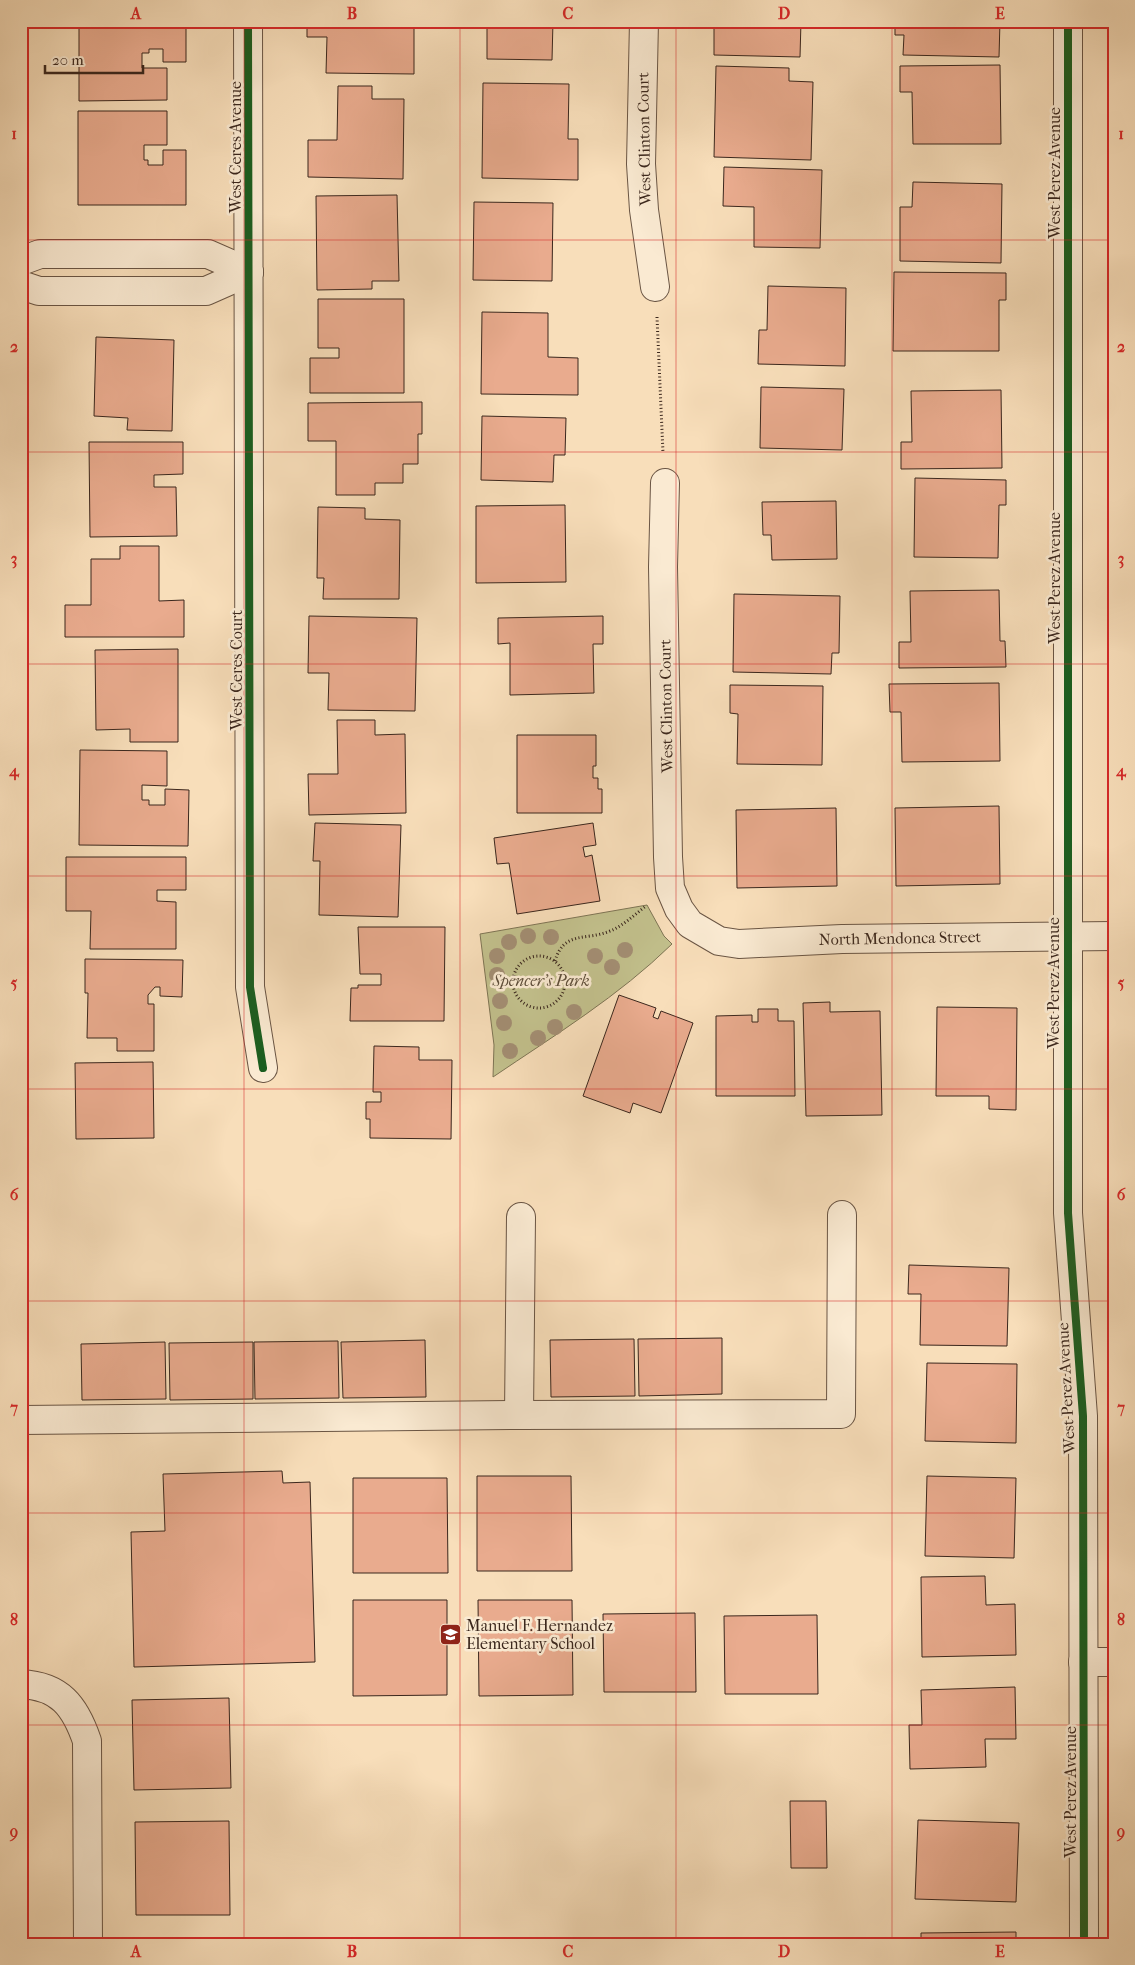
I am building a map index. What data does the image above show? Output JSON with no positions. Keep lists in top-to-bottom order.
{
  "streets": {
    "street": [
      "West Clinton Court",
      "West Ceres Avenue",
      "West Perez Avenue",
      "West Ceres Court",
      "North Mendonca Street"
    ]
  },
  "crossings": [
    ["West Clinton Court", "North Mendonca Street"],
    ["West Ceres Avenue", "West Ceres Court"],
    ["West Perez Avenue", "North Mendonca Street"]
  ],
  "parks": ["Spencer's Park"],
  "places": {
    "school or university": ["Manuel F. Hernandez Elementary School"]
  },
  "scale_bar": "20 m",
  "grid": {
    "columns": [
      "A",
      "B",
      "C",
      "D",
      "E"
    ],
    "rows": [
      "1",
      "2",
      "3",
      "4",
      "5",
      "6",
      "7",
      "8",
      "9"
    ]
  }
}
